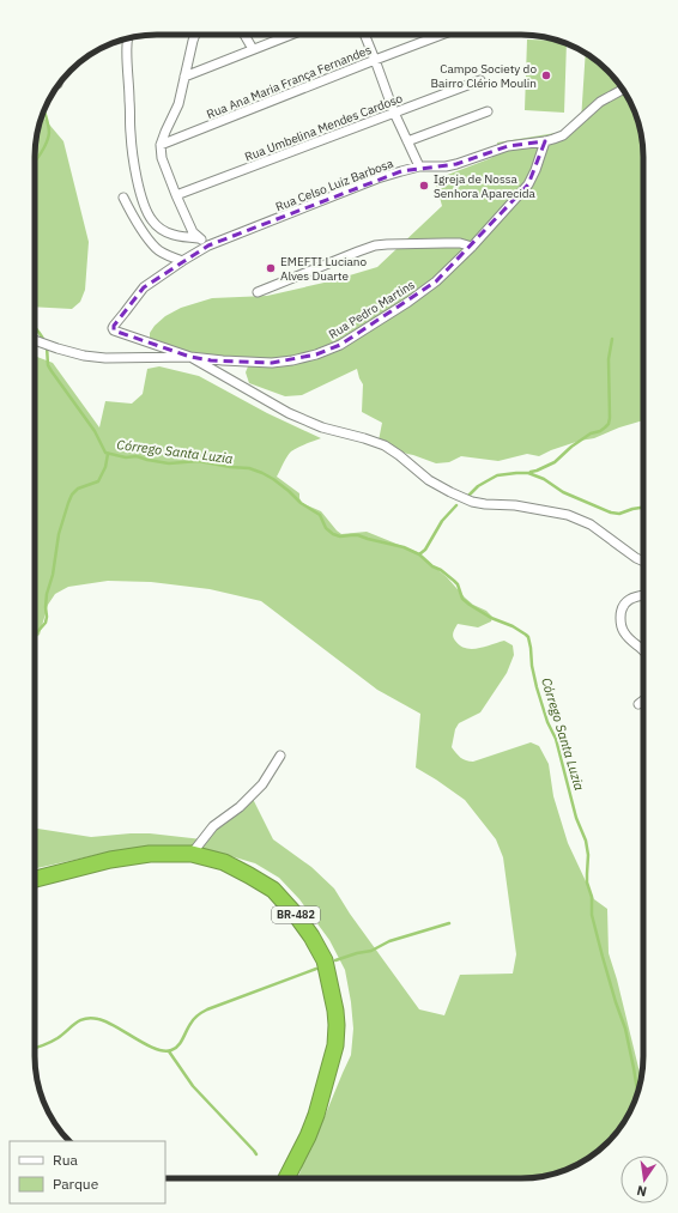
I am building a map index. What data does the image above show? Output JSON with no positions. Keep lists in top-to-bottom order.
{
  "streets": {
    "highway": ["BR-482"],
    "street": [
      "Rua Ana Maria França Fernandes",
      "Rua Umbelina Mendes Cardoso",
      "Rua Celso Luiz Barbosa",
      "Rua Pedro Martins"
    ]
  },
  "crossings": [
    ["Rua Celso Luiz Barbosa", "Rua Pedro Martins"]
  ],
  "water": ["Córrego Santa Luzia"],
  "places": ["Campo Society do Bairro Clério Moulin", "Igreja de Nossa Senhora Aparecida", "EMEFTI Luciano Alves Duarte"],
  "legend": ["Rua", "Parque"],
  "north": "bottom"
}
